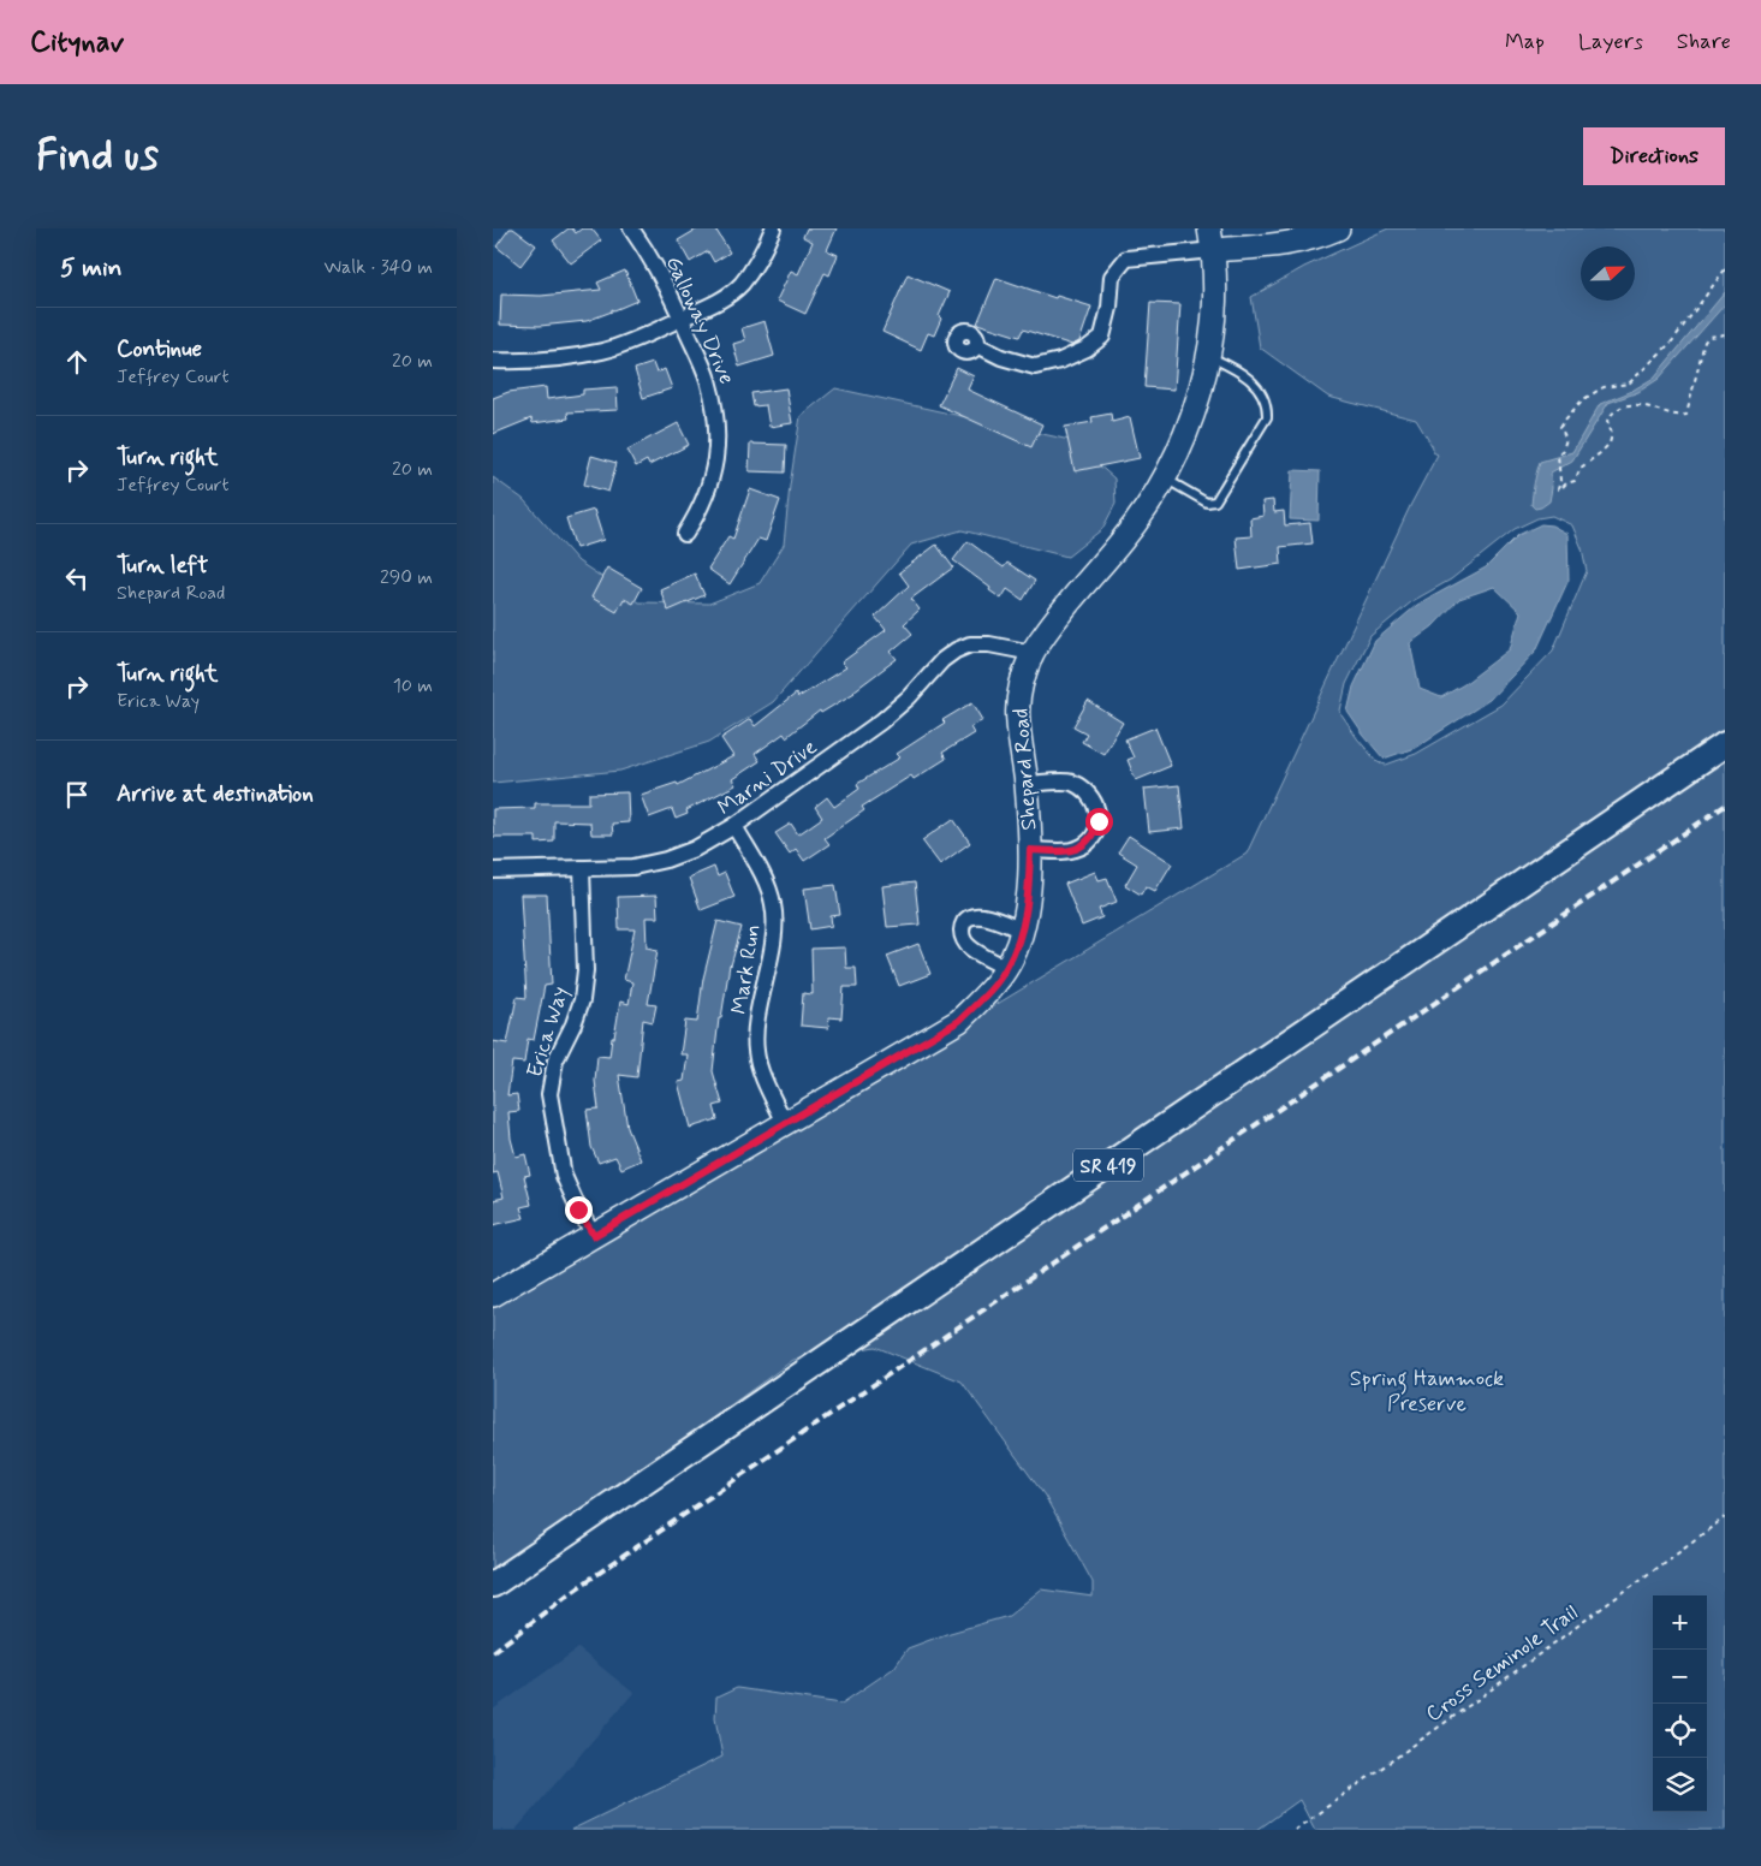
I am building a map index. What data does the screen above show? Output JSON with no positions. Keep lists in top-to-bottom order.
{
  "streets": {
    "main road": ["SR 419"],
    "street": [
      "Galloway Drive",
      "Shepard Road",
      "Marni Drive",
      "Mark Run",
      "Erica Way"
    ],
    "path": ["Cross Seminole Trail"]
  },
  "crossings": [
    ["Shepard Road", "Marni Drive"],
    ["Shepard Road", "Mark Run"],
    ["Shepard Road", "Erica Way"],
    ["Marni Drive", "Mark Run"],
    ["Marni Drive", "Erica Way"]
  ],
  "parks": ["Spring Hammock Preserve"],
  "north": "right",
  "page": {
    "header": "Citynav",
    "nav": ["Map", "Layers", "Share"],
    "buttons": "Directions",
    "title": "Find us",
    "heading": ["5 min", "Walk · 340 m"],
    "list": [
      ["Continue", "Jeffrey Court", "20 m"],
      ["Turn right", "Jeffrey Court", "20 m"],
      ["Turn left", "Shepard Road", "290 m"],
      ["Turn right", "Erica Way", "10 m"],
      "Arrive at destination"
    ],
    "map_buttons": ["+", "−"]
  }
}
